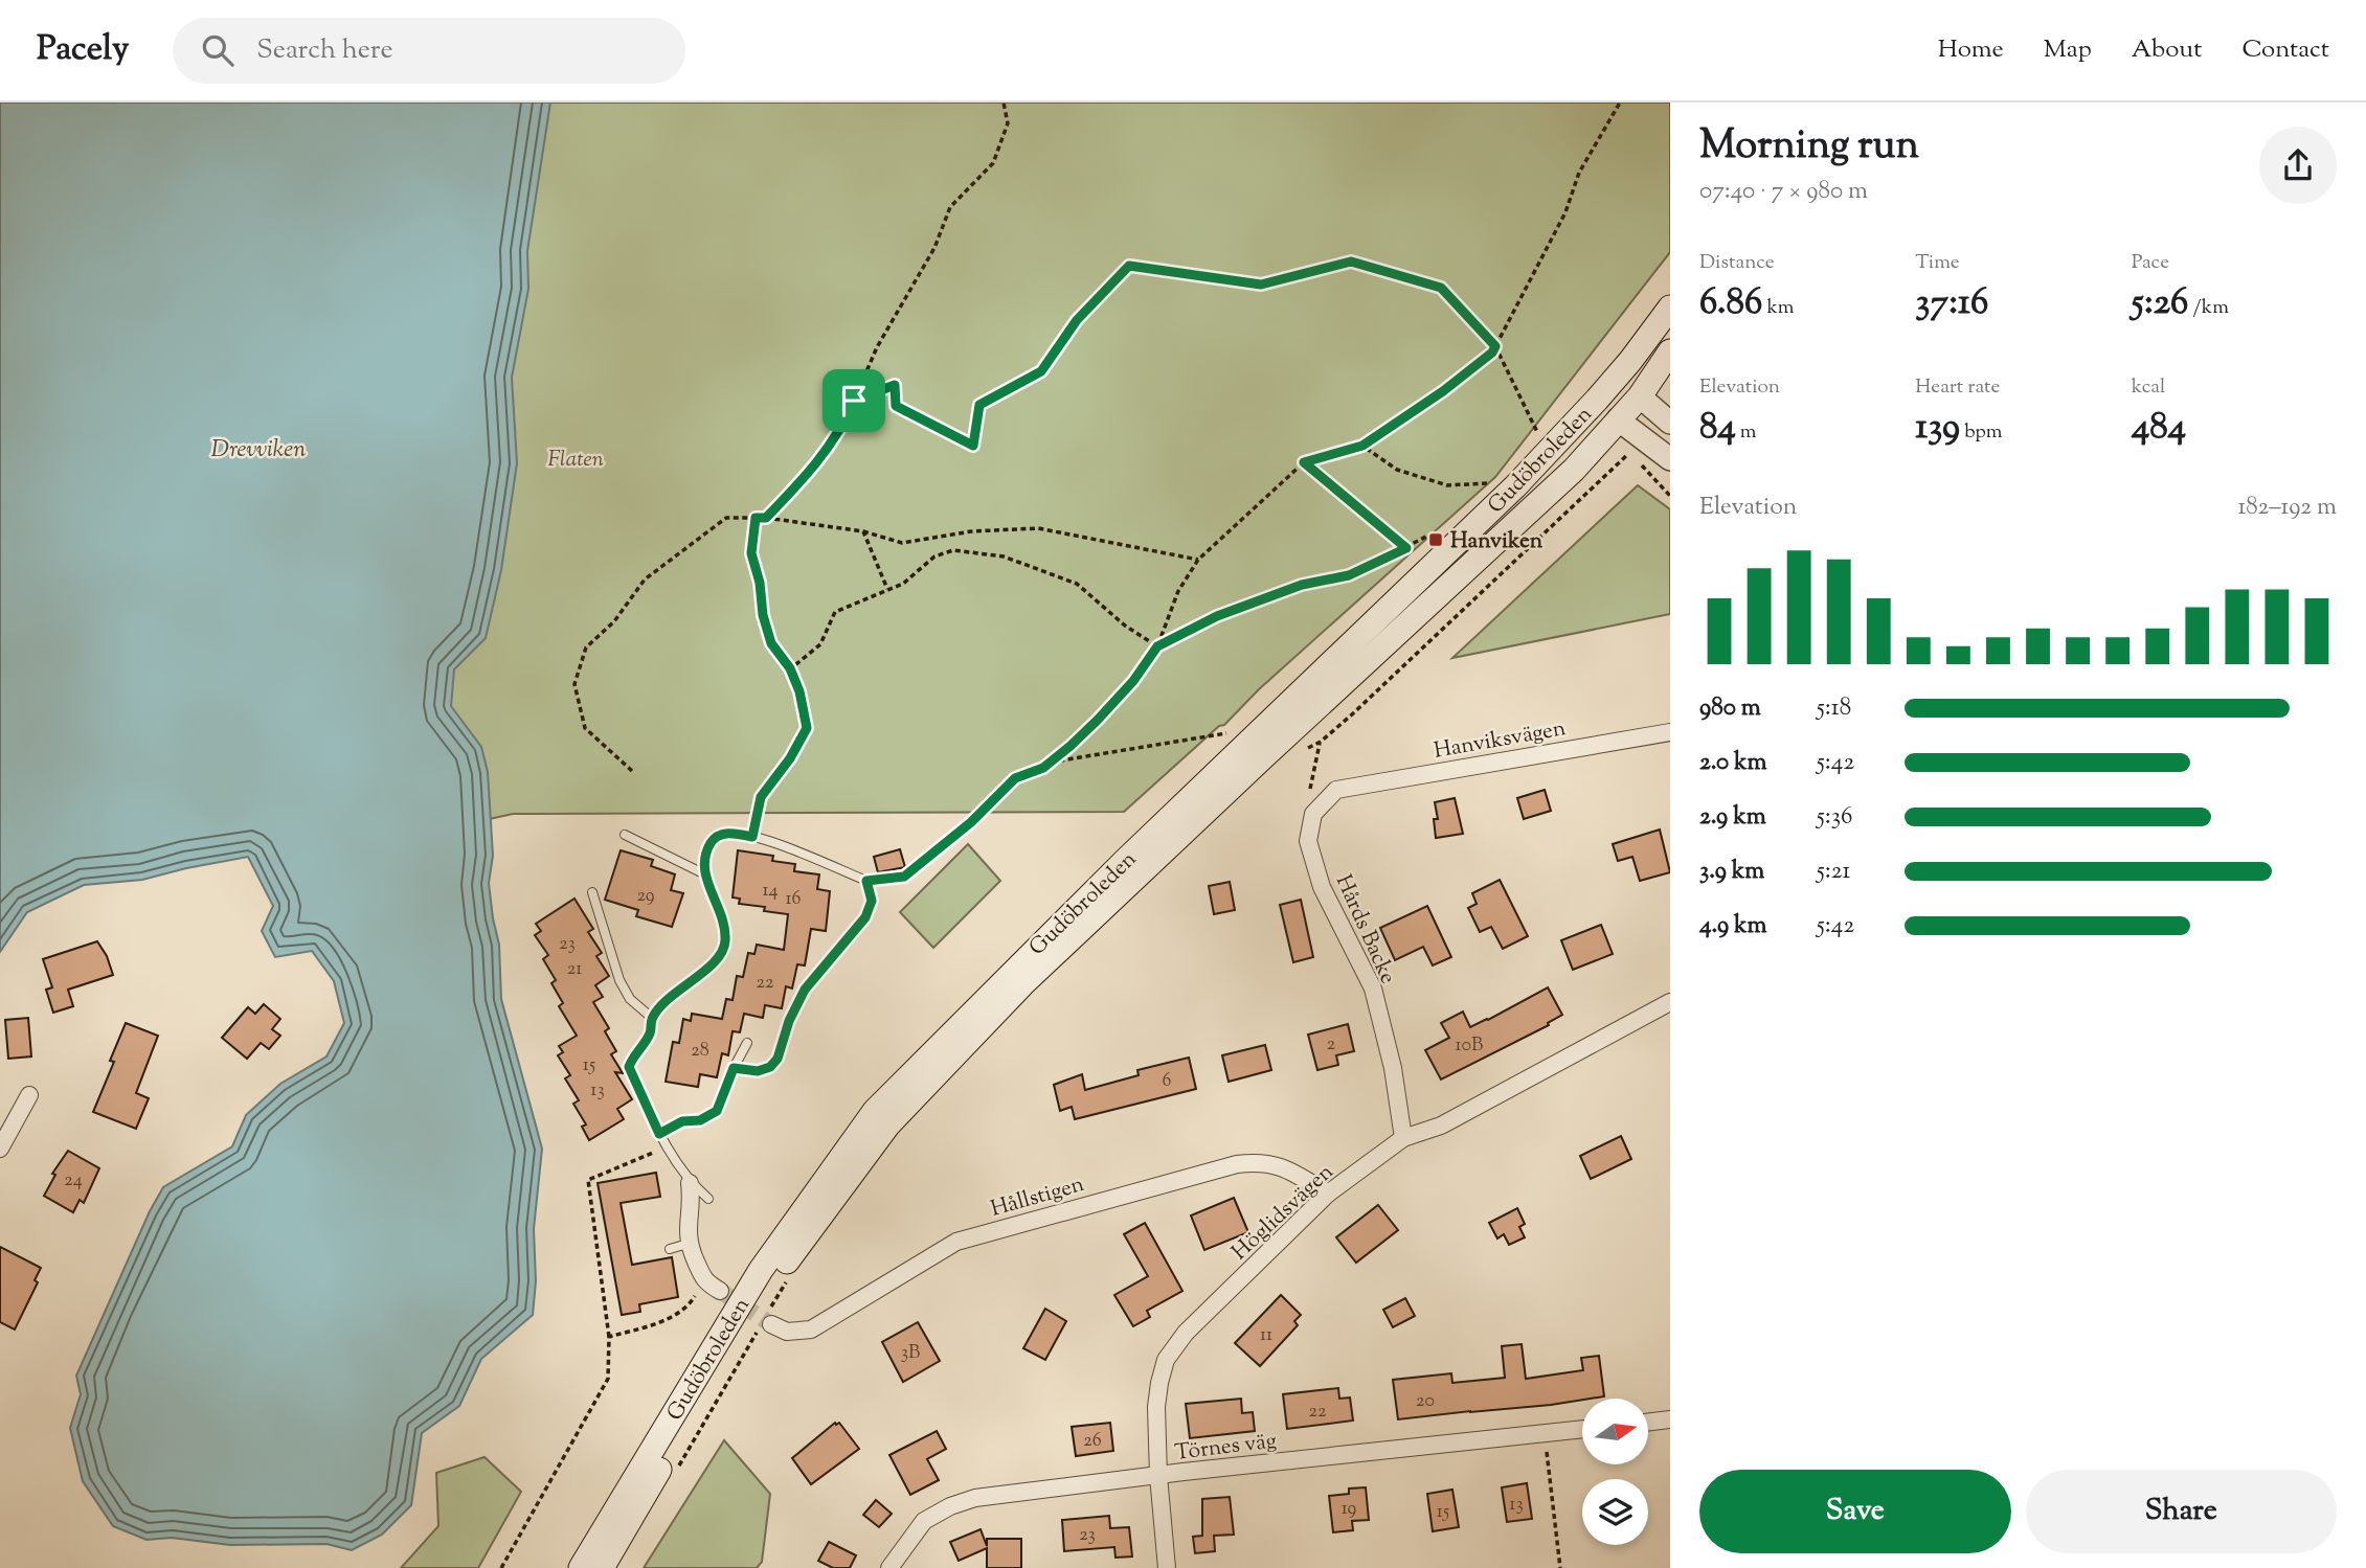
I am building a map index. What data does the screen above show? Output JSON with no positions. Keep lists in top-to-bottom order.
{
  "streets": {
    "main road": ["Gudöbroleden"],
    "street": [
      "Hanviksvägen",
      "Hårds Backe",
      "Hållstigen",
      "Höglidsvägen",
      "Törnes väg"
    ]
  },
  "crossings": [
    ["Hanviksvägen", "Hårds Backe"],
    ["Hårds Backe", "Höglidsvägen"],
    ["Hållstigen", "Höglidsvägen"],
    ["Höglidsvägen", "Törnes väg"]
  ],
  "water": ["Drevviken"],
  "parks": ["Flaten"],
  "places": {
    "transit": ["Hanviken"]
  },
  "house_numbers": [
    "14",
    "29",
    "16",
    "23",
    "21",
    "22",
    "2",
    "10B",
    "28",
    "15",
    "6",
    "13",
    "24",
    "11",
    "3B",
    "20",
    "22",
    "26",
    "13",
    "19",
    "15",
    "23"
  ],
  "north": "right",
  "page": {
    "header": "Pacely",
    "search": "Search here",
    "nav": [
      "Home",
      "Map",
      "About",
      "Contact"
    ],
    "heading": ["Morning run", "07:40 · 7 × 980 m"],
    "stats": [
      ["Distance", "6.86 km"],
      ["Time", "37:16"],
      ["Pace", "5:26 /km"],
      ["Elevation", "84 m"],
      ["Heart rate", "139 bpm"],
      ["kcal", "484"]
    ],
    "chart": ["Elevation", "182–192 m"],
    "list": [
      {
        "name": "980 m",
        "note": "5:18"
      },
      {
        "name": "2.0 km",
        "note": "5:42"
      },
      {
        "name": "2.9 km",
        "note": "5:36"
      },
      {
        "name": "3.9 km",
        "note": "5:21"
      },
      {
        "name": "4.9 km",
        "note": "5:42"
      }
    ],
    "buttons": ["Save", "Share"]
  }
}
